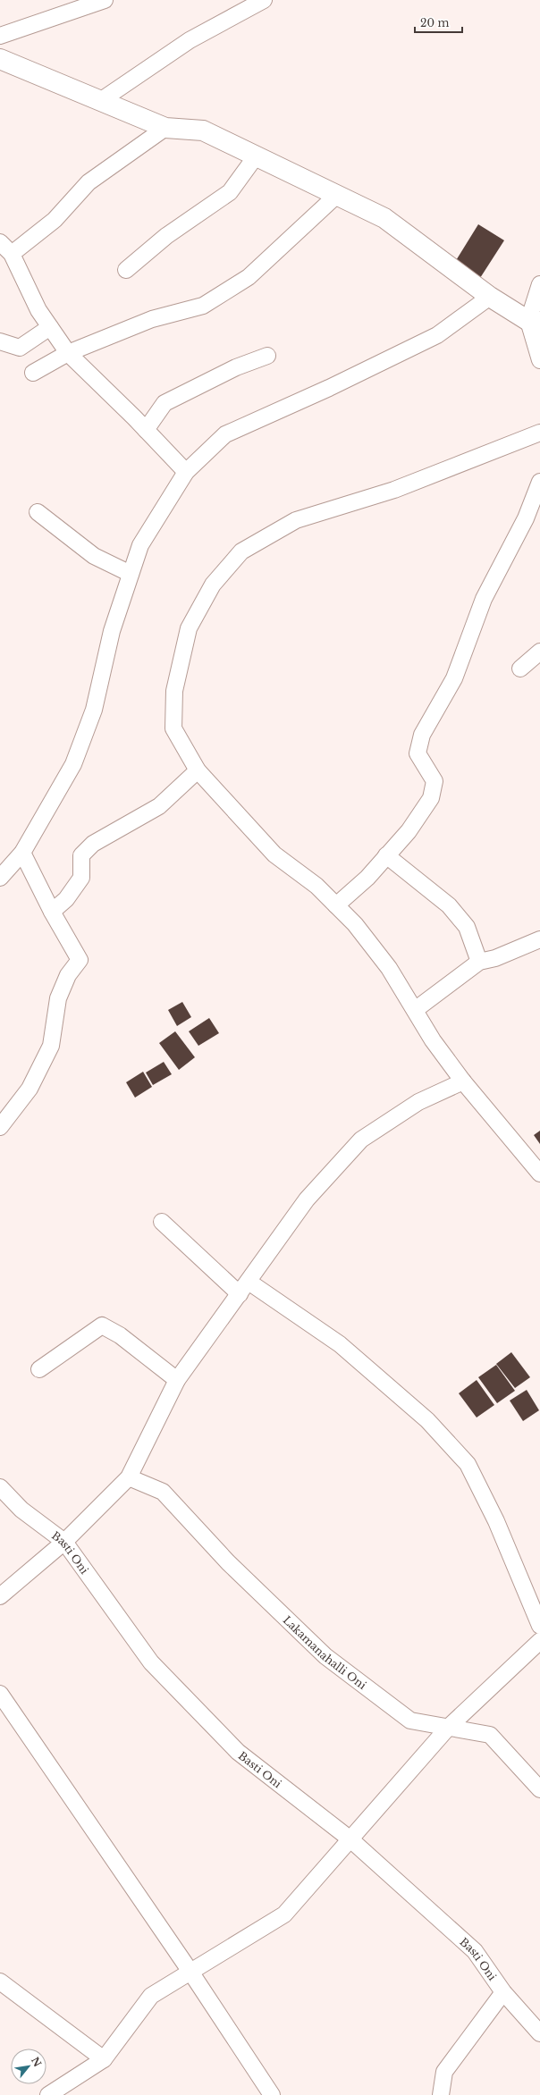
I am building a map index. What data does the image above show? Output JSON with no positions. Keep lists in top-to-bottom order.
{
  "streets": {
    "street": ["Basti Oni", "Lakamanahalli Oni"]
  },
  "scale_bar": "20 m",
  "north": "top right"
}
